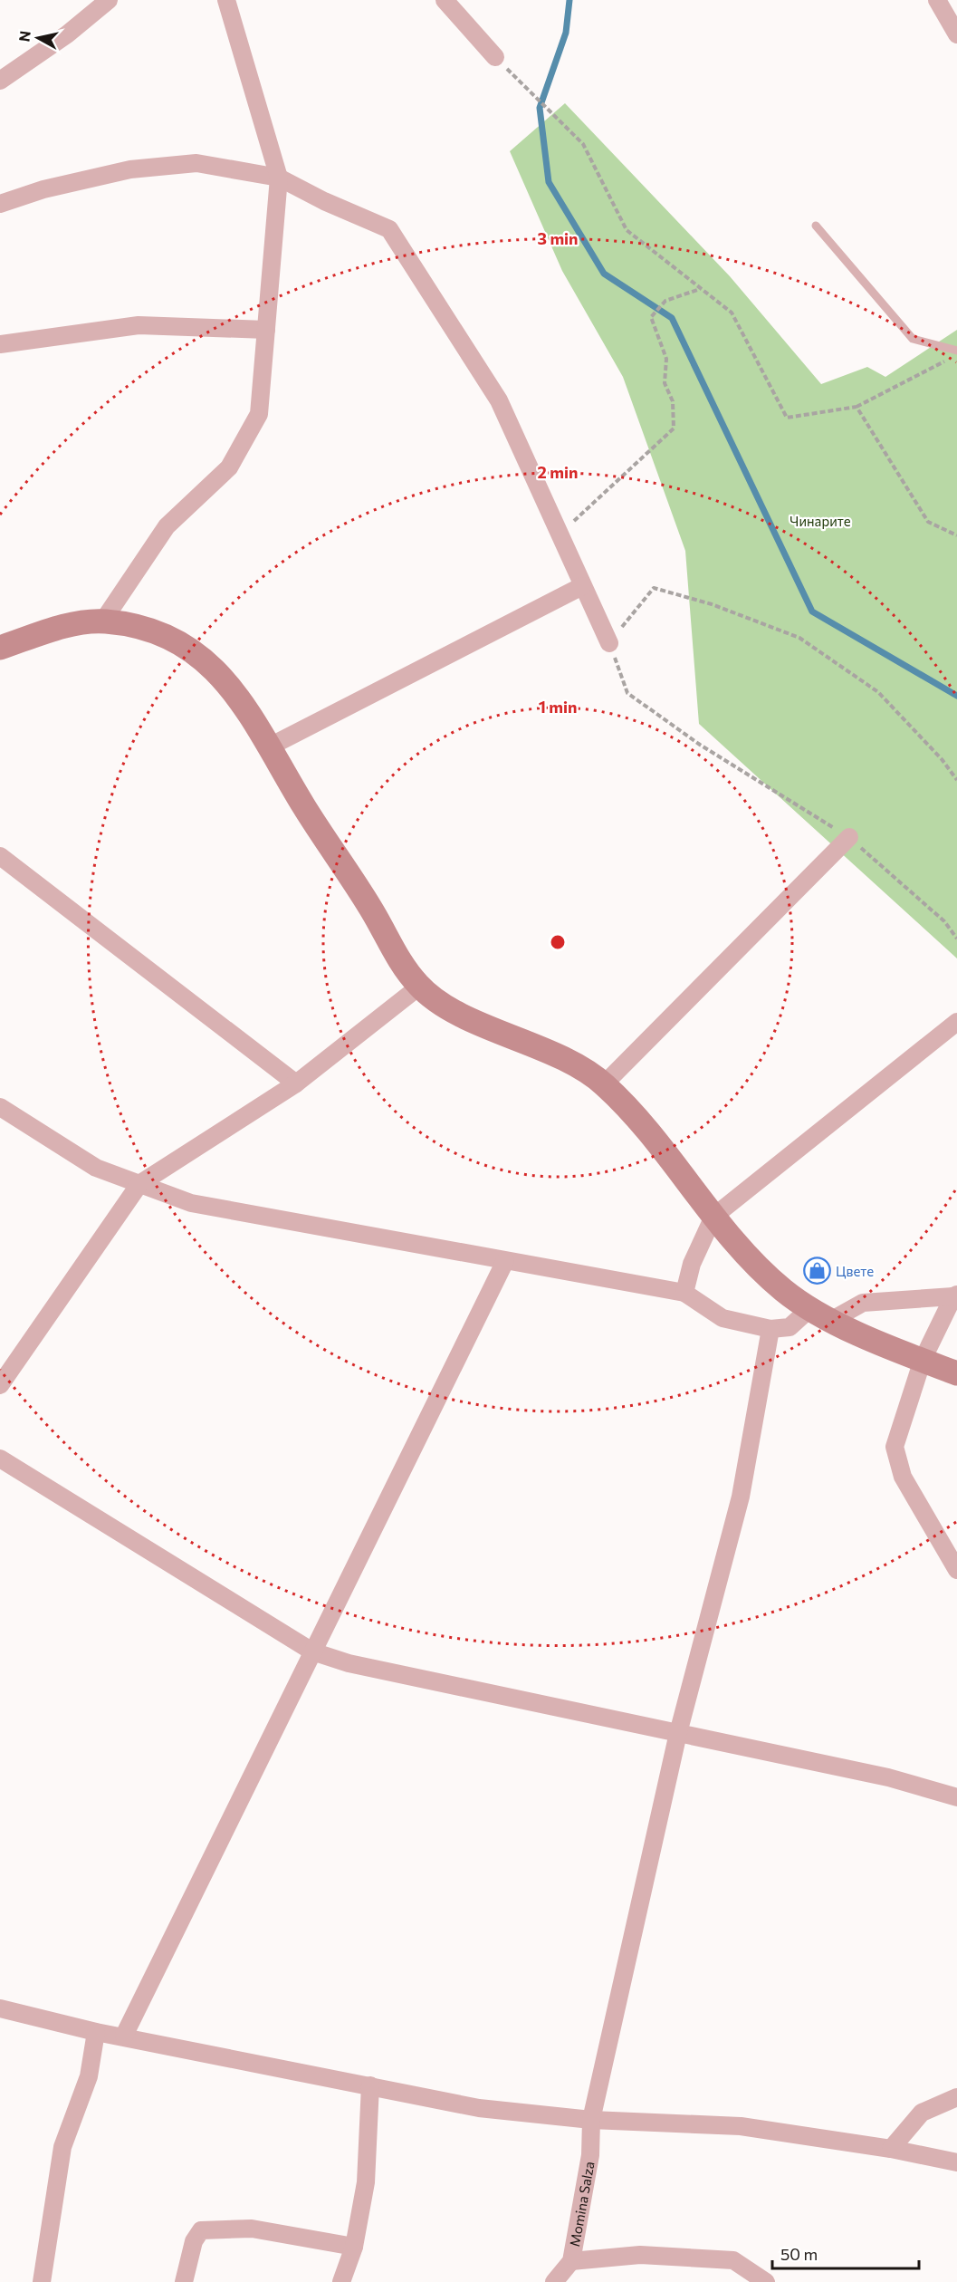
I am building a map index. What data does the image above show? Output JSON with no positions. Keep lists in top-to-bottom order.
{
  "streets": {
    "street": ["Momina Salza"]
  },
  "parks": ["Чинарите"],
  "places": {
    "shop": ["Цвете"]
  },
  "scale_bar": "50 m",
  "north": "left",
  "rings": ["3 min", "2 min", "1 min"]
}
